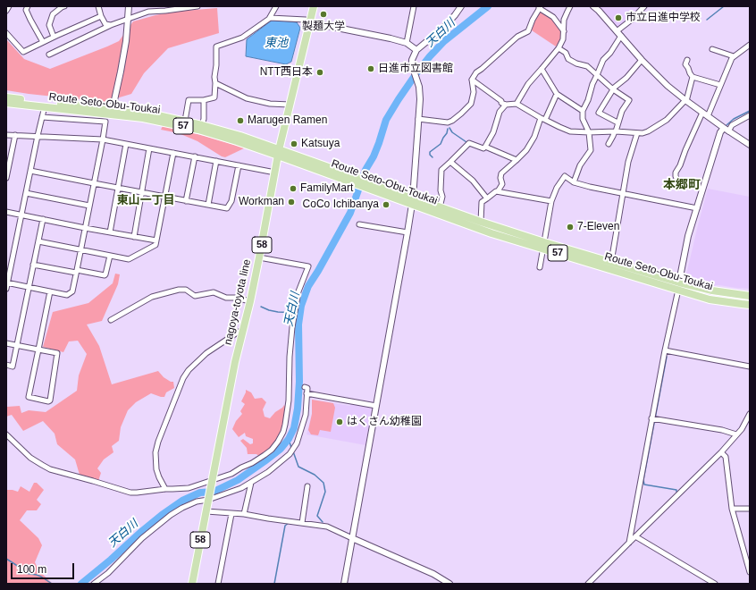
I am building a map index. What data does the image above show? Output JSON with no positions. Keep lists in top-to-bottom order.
{
  "streets": {
    "main road": [
      "Route Seto-Obu-Toukai",
      "57",
      "58",
      "nagoya-toyota line"
    ]
  },
  "crossings": [
    ["Route Seto-Obu-Toukai", "nagoya-toyota line"]
  ],
  "districts": ["本郷町", "東山一丁目"],
  "water": ["天白川", "東池"],
  "places": [
    "製麺大学",
    "市立日進中学校",
    "日進市立図書館",
    "NTT西日本",
    "Marugen Ramen",
    "Katsuya",
    "FamilyMart",
    "Workman",
    "CoCo Ichibanya",
    "7-Eleven",
    "はくさん幼稚園"
  ],
  "scale_bar": "100 m"
}
